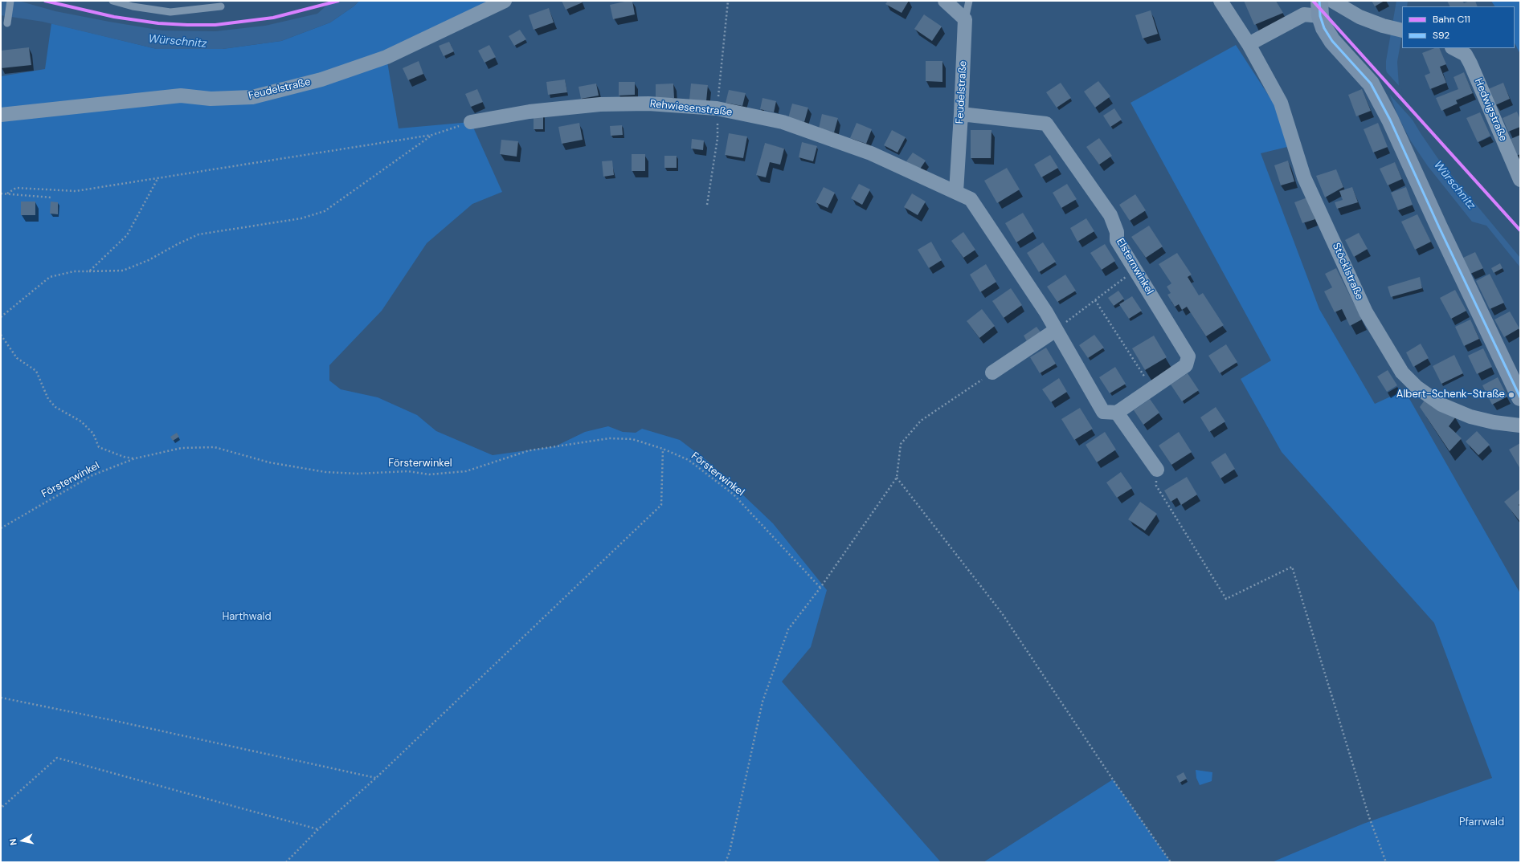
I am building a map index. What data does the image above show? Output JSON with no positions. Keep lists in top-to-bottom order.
{
  "streets": {
    "street": [
      "Feudelstraße",
      "Rehwiesenstraße",
      "Hedwigstraße",
      "Elsternwinkel",
      "Stöcklstraße"
    ],
    "path": ["Försterwinkel"]
  },
  "crossings": [
    ["Feudelstraße", "Rehwiesenstraße"],
    ["Feudelstraße", "Elsternwinkel"]
  ],
  "water": ["Würschnitz"],
  "parks": ["Harthwald", "Pfarrwald"],
  "places": ["Albert-Schenk-Straße"],
  "lines": ["rail line C11", "transit line S92"],
  "legend": ["Bahn C11", "S92"],
  "north": "left"
}
